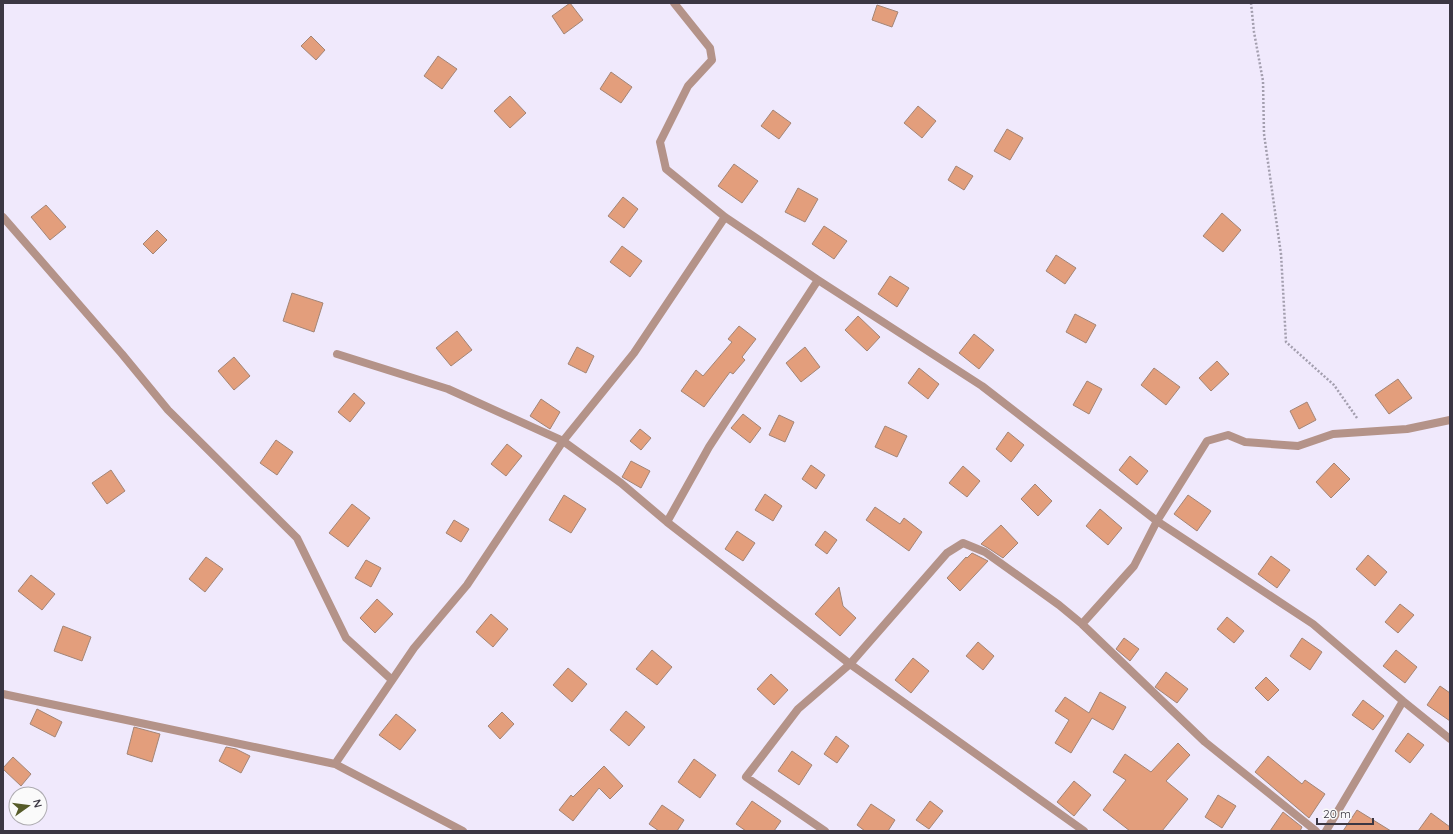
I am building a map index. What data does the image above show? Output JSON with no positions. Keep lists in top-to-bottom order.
{
  "scale_bar": "20 m",
  "north": "right"
}
